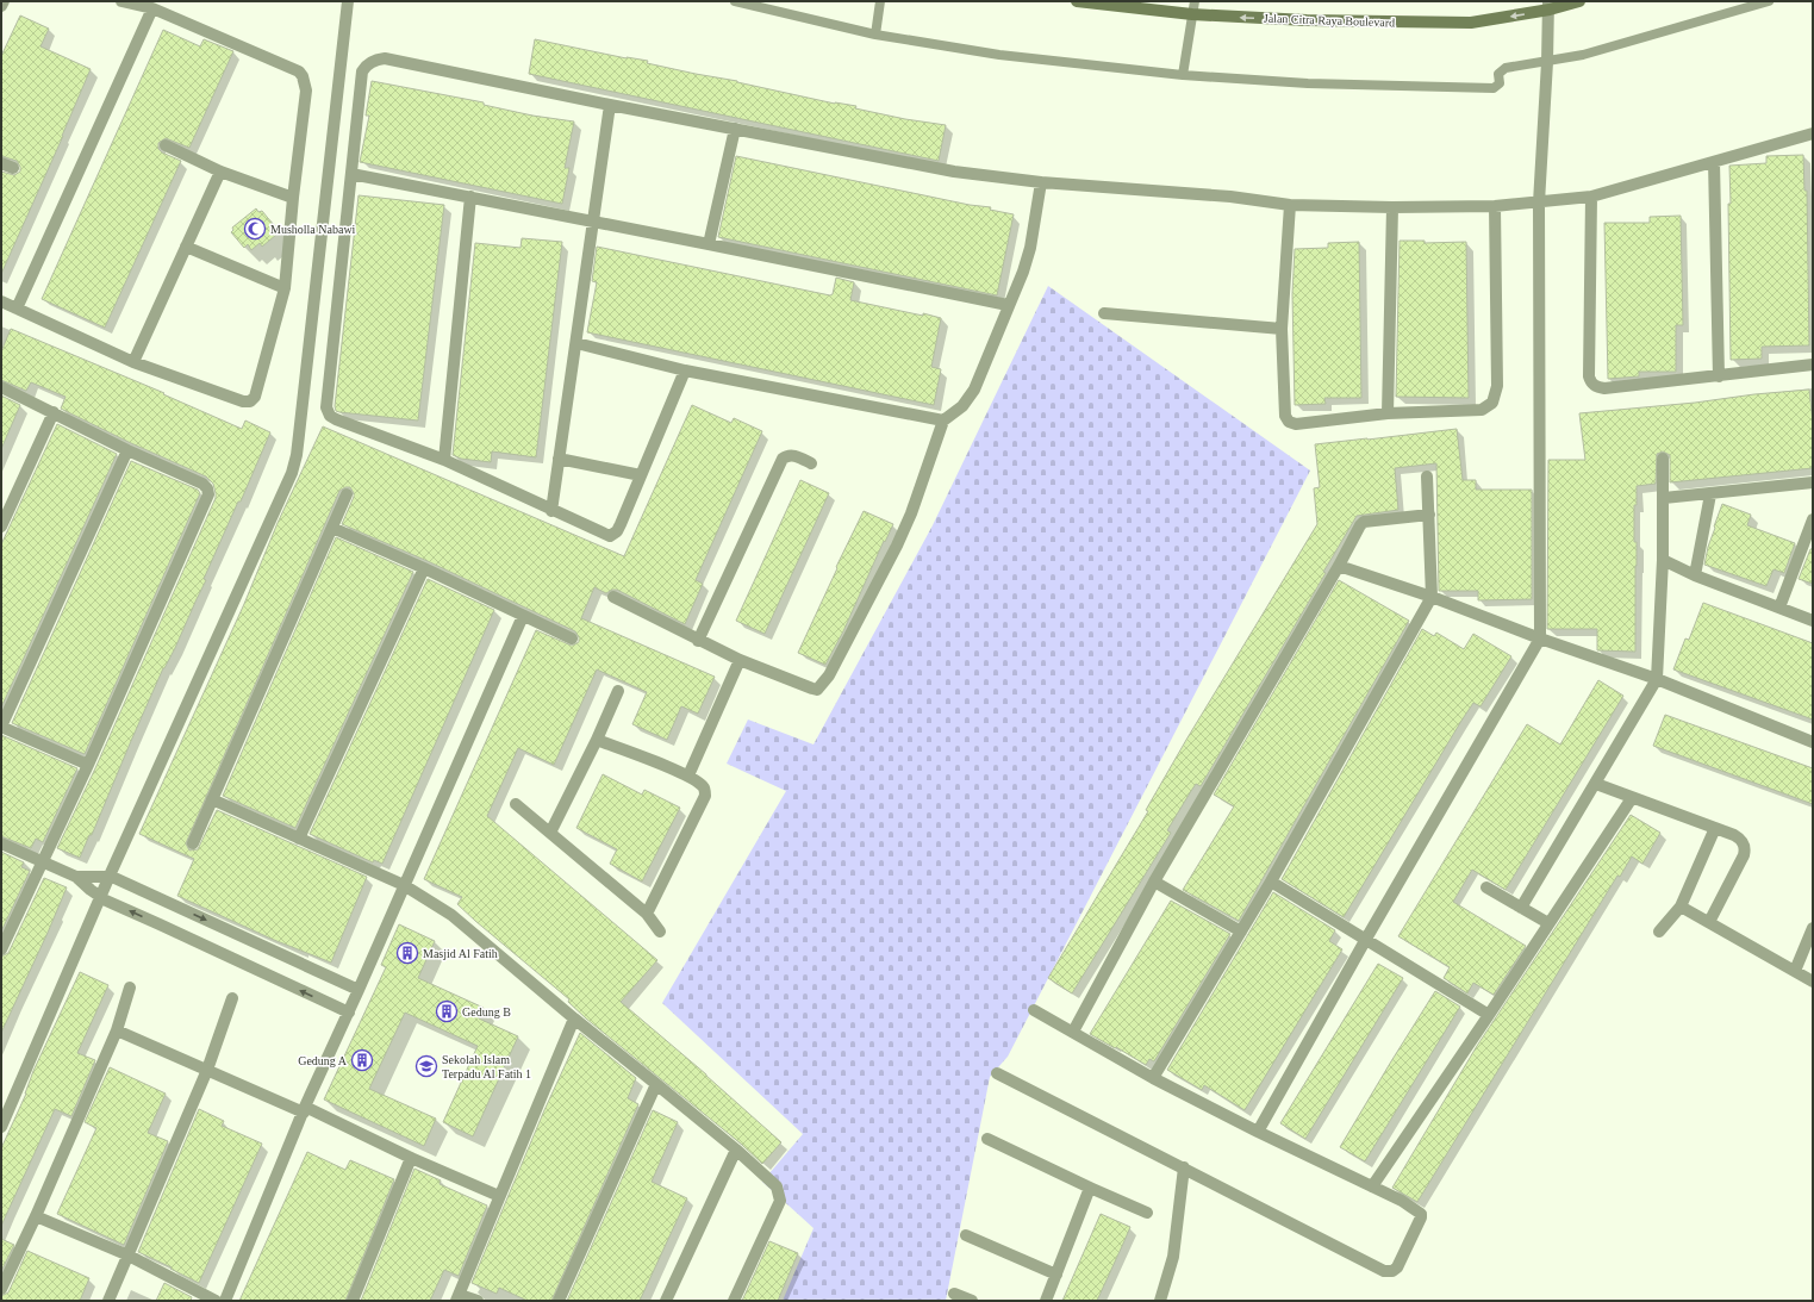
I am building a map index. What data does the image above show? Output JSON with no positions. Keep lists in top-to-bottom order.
{
  "streets": {
    "main road": ["Jalan Citra Raya Boulevard"]
  },
  "one_way": ["Jalan Citra Raya Boulevard"],
  "places": {
    "mosque": ["Musholla Nabawi"],
    "building": ["Masjid Al Fatih", "Gedung B", "Gedung A"],
    "school or university": ["Sekolah Islam Terpadu Al Fatih 1"]
  }
}
